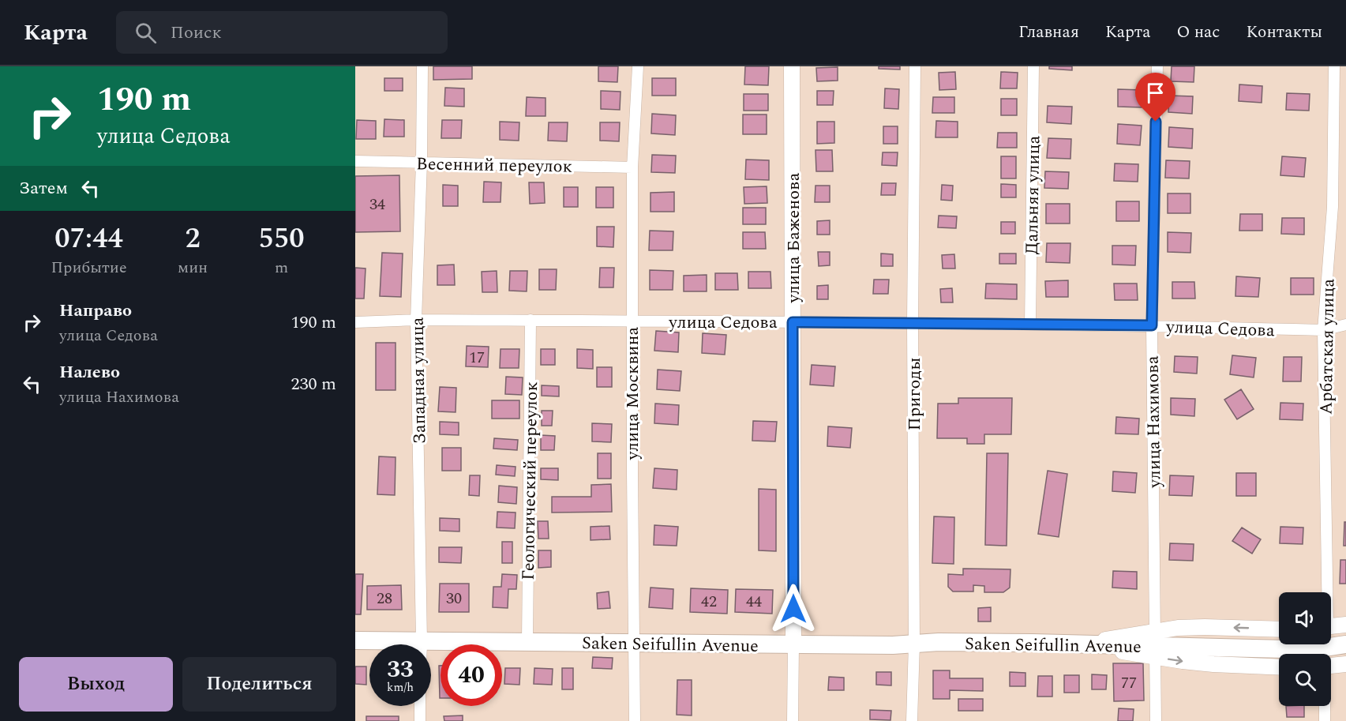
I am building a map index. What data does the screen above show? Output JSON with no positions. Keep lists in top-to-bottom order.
{
  "streets": {
    "main road": ["Saken Seifullin Avenue"],
    "street": [
      "Весенний переулок",
      "Дальняя улица",
      "улица Баженова",
      "улица Седова",
      "Арбатская улица",
      "Западная улица",
      "улица Москвина",
      "Пригоды",
      "улица Нахимова",
      "Геологический переулок"
    ]
  },
  "crossings": [
    ["Весенний переулок", "Западная улица"],
    ["Весенний переулок", "улица Москвина"],
    ["Дальняя улица", "улица Седова"],
    ["улица Баженова", "улица Седова"],
    ["улица Баженова", "Saken Seifullin Avenue"],
    ["улица Седова", "Арбатская улица"],
    ["улица Седова", "Западная улица"],
    ["улица Седова", "улица Москвина"],
    ["улица Седова", "Пригоды"],
    ["улица Седова", "улица Нахимова"],
    ["улица Седова", "Геологический переулок"],
    ["Западная улица", "Saken Seifullin Avenue"],
    ["улица Москвина", "Saken Seifullin Avenue"],
    ["Пригоды", "Saken Seifullin Avenue"],
    ["улица Нахимова", "Saken Seifullin Avenue"],
    ["Геологический переулок", "Saken Seifullin Avenue"]
  ],
  "house_numbers": [
    "34",
    "17",
    "28",
    "30",
    "42",
    "44",
    "77"
  ],
  "page": {
    "header": "Карта",
    "search": "Поиск",
    "nav": [
      "Главная",
      "Карта",
      "О нас",
      "Контакты"
    ],
    "turn": ["190 m", "улица Седова"],
    "then": "Затем",
    "eta": [
      "07:44",
      "Прибытие",
      "2",
      "мин",
      "550",
      "m"
    ],
    "list": [
      {
        "name": "Направо",
        "note": "улица Седова",
        "value": "190 m"
      },
      {
        "name": "Налево",
        "note": "улица Нахимова",
        "value": "230 m"
      }
    ],
    "speed": "33 km/h",
    "limit": "40",
    "buttons": ["Выход", "Поделиться"]
  }
}
